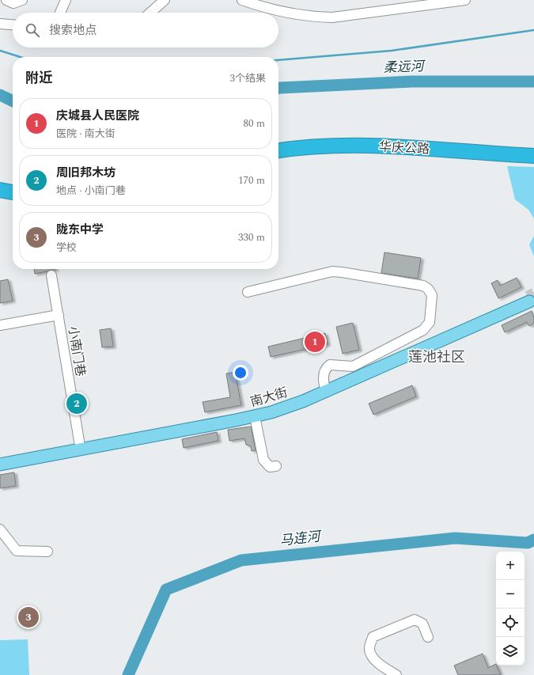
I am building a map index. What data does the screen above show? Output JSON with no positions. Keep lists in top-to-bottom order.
{
  "streets": {
    "highway": ["华庆公路"],
    "main road": ["南大街"],
    "street": ["小南门巷"]
  },
  "crossings": [
    ["小南门巷", "南大街"]
  ],
  "districts": ["莲池社区"],
  "water": ["柔远河", "马连河"],
  "page": {
    "search": "搜索地点",
    "heading": ["附近", "3个结果"],
    "list": [
      {
        "mark": "1",
        "name": "庆城县人民医院",
        "note": "医院 · 南大街",
        "value": "80 m"
      },
      {
        "mark": "2",
        "name": "周旧邦木坊",
        "note": "地点 · 小南门巷",
        "value": "170 m"
      },
      {
        "mark": "3",
        "name": "陇东中学",
        "note": "学校",
        "value": "330 m"
      }
    ],
    "pins": ["1", "2", "3"],
    "map_buttons": ["+", "−"]
  }
}
